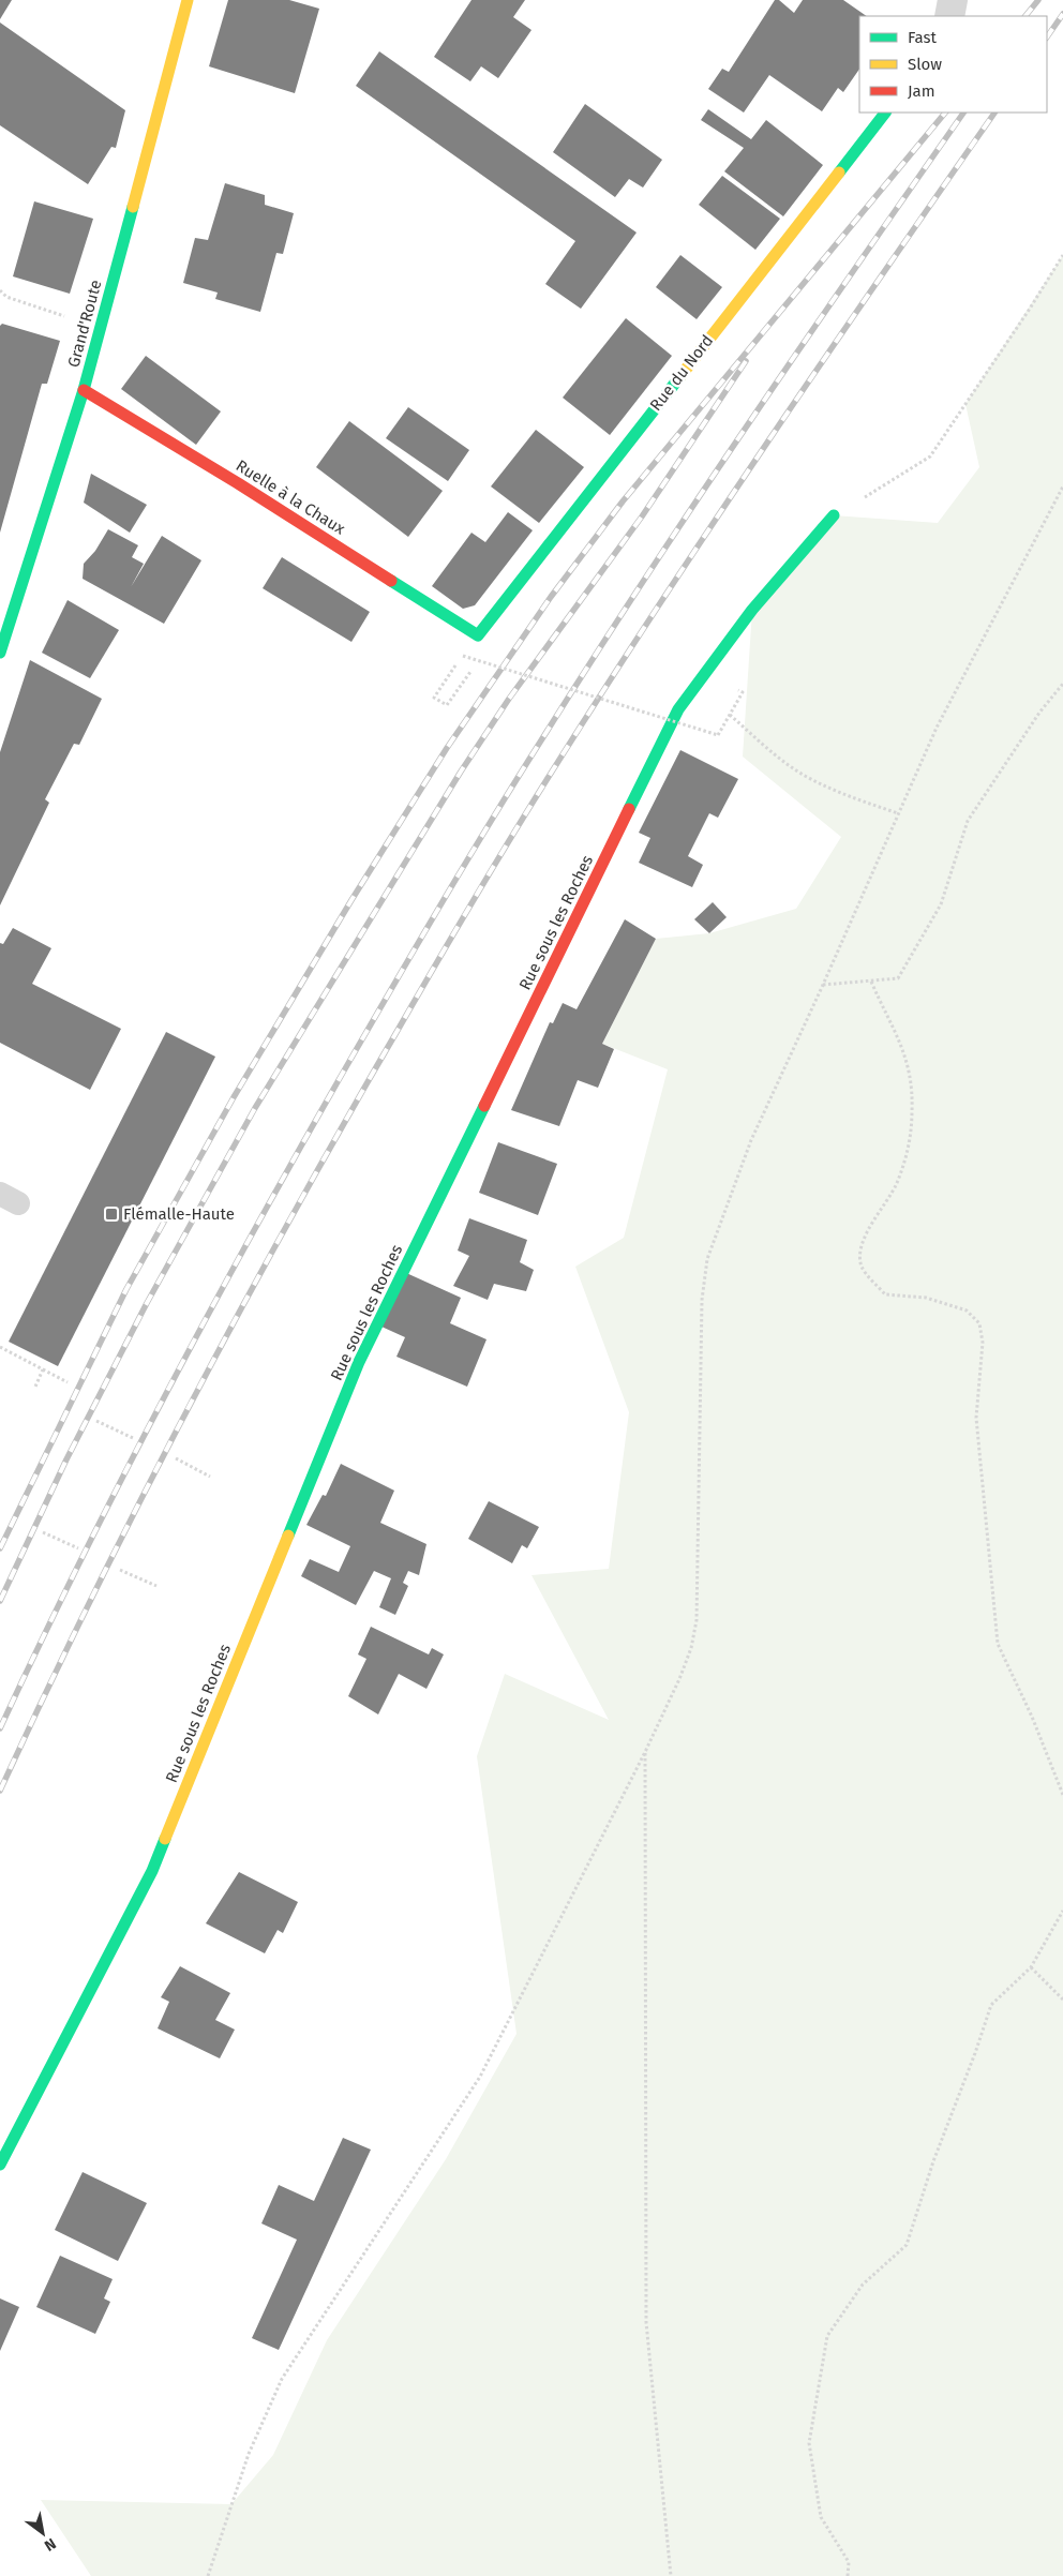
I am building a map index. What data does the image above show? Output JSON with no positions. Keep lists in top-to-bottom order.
{
  "streets": {
    "street": [
      "Grand'Route",
      "Rue du Nord",
      "Ruelle à la Chaux",
      "Rue sous les Roches"
    ]
  },
  "crossings": [
    ["Grand'Route", "Ruelle à la Chaux"],
    ["Rue du Nord", "Ruelle à la Chaux"]
  ],
  "places": {
    "transit": ["Flémalle-Haute"]
  },
  "legend": ["Fast", "Slow", "Jam"],
  "north": "bottom right"
}
